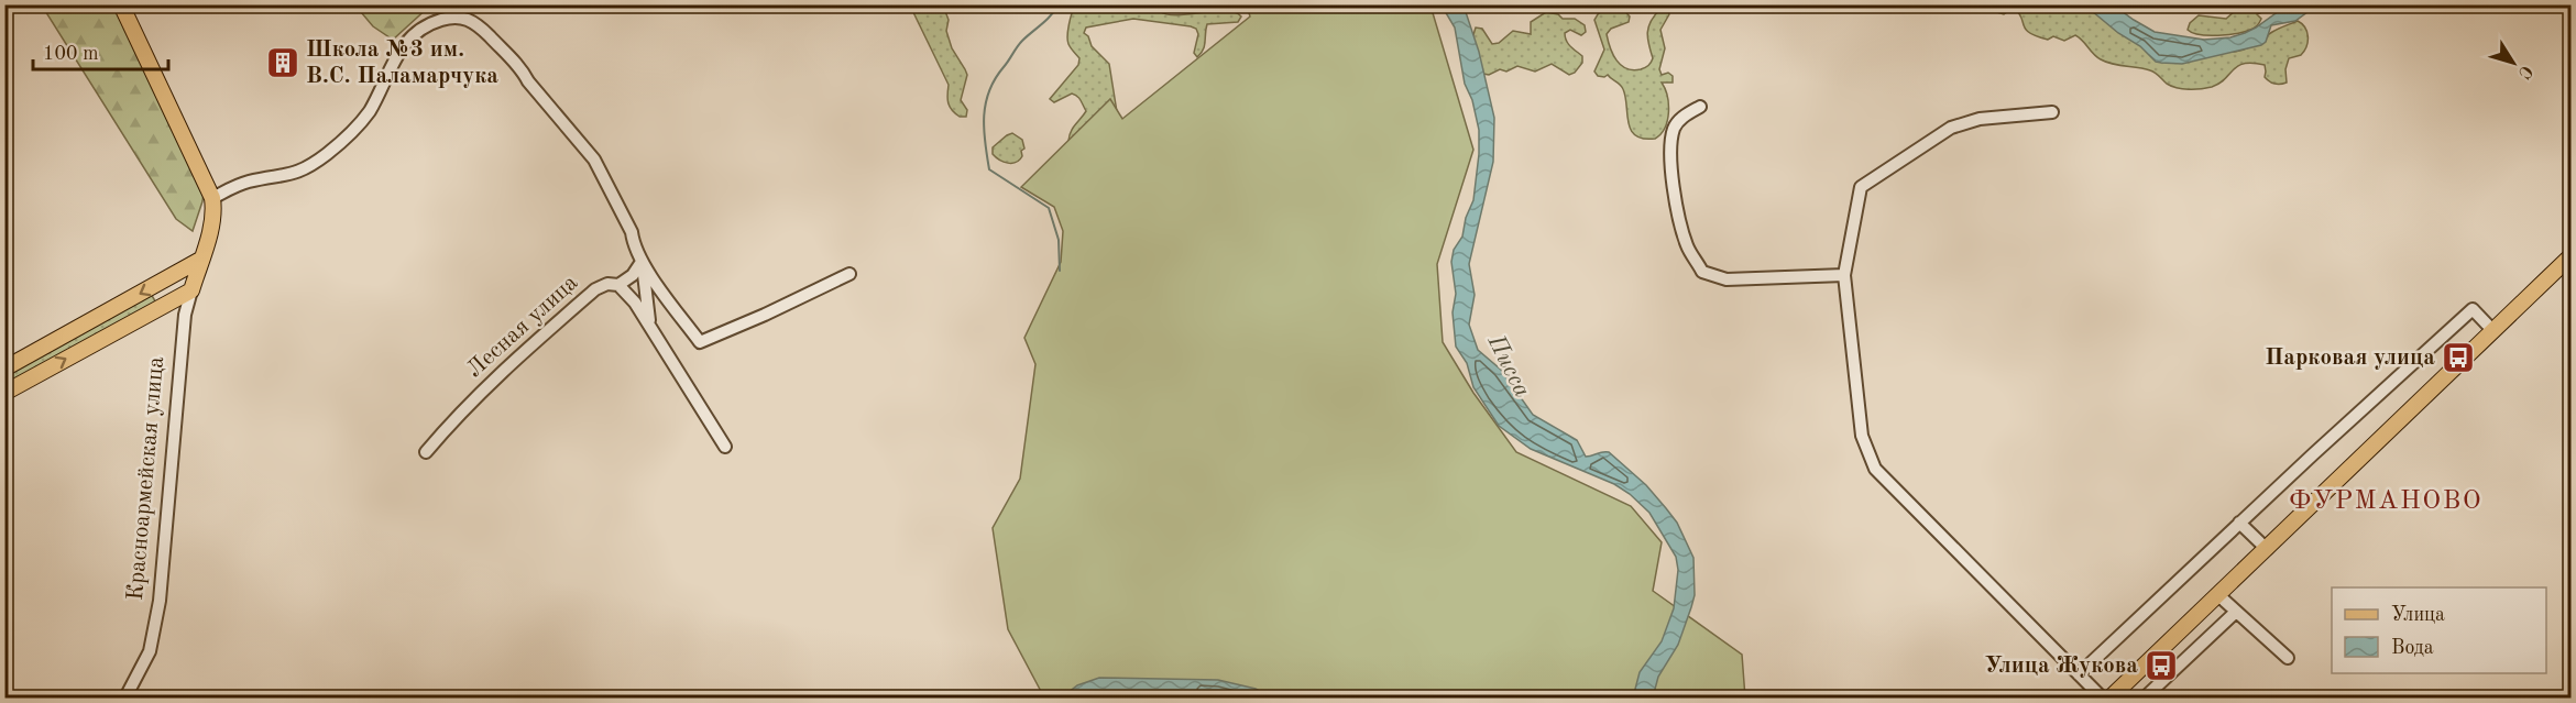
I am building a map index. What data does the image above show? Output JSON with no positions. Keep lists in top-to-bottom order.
{
  "streets": {
    "main road": ["Красноармейская улица"],
    "street": ["Лесная улица"]
  },
  "districts": ["ФУРМАНОВО"],
  "water": ["Писса"],
  "places": {
    "building": ["Школа №3 им. В.С. Паламарчука"],
    "bus stop": ["Парковая улица", "Улица Жукова"]
  },
  "legend": ["Улица", "Вода"],
  "scale_bar": "100 m",
  "north": "bottom right"
}
